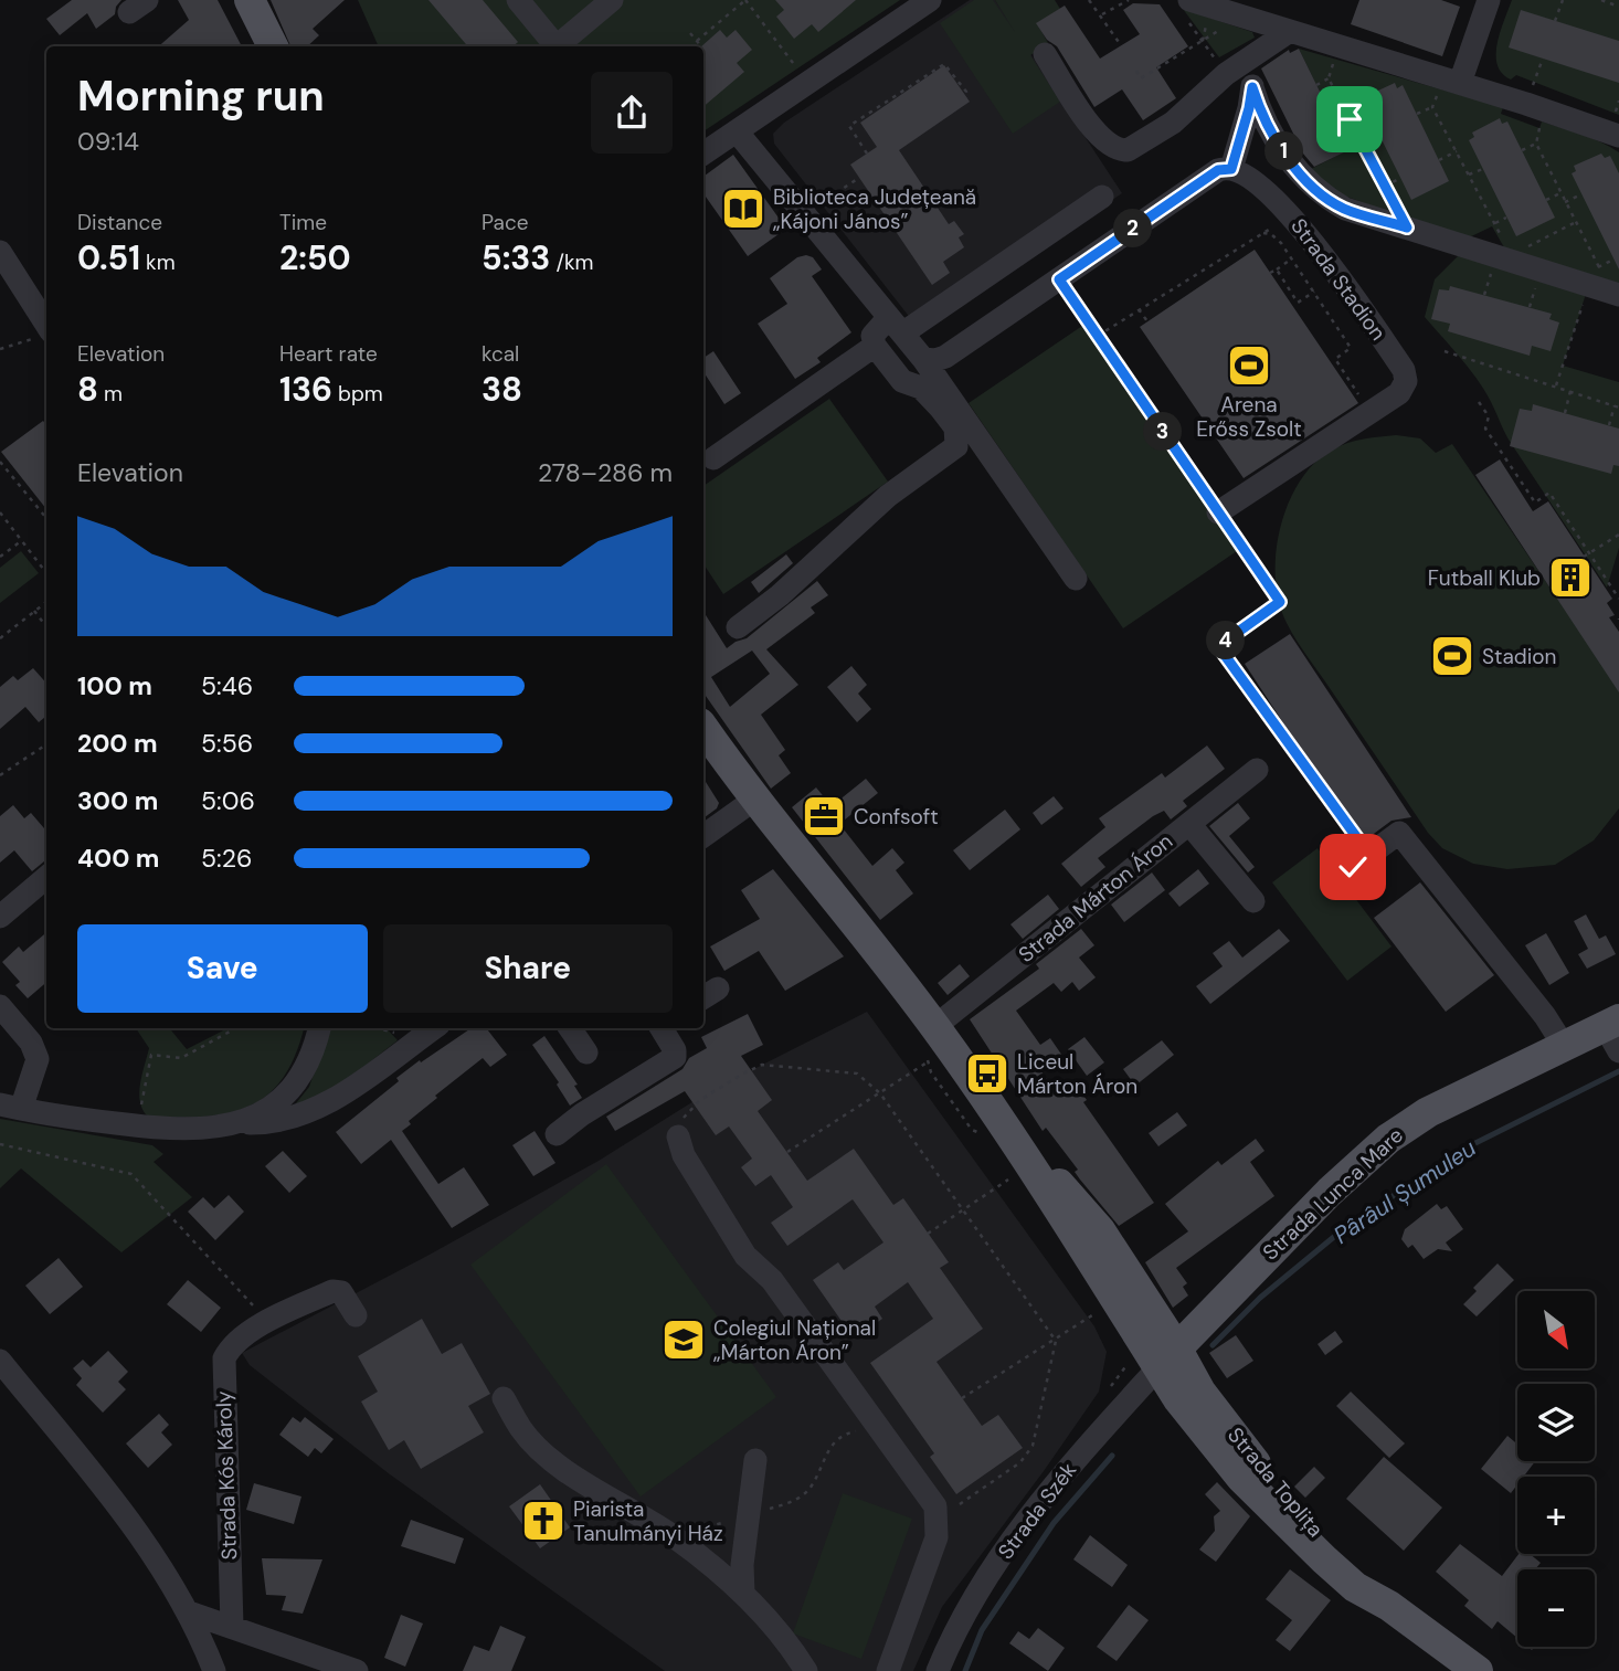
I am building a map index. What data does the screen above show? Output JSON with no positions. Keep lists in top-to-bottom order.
{
  "streets": {
    "main road": ["Strada Lunca Mare", "Strada Toplița"],
    "street": [
      "Strada Stadion",
      "Strada Márton Áron",
      "Strada Kós Károly",
      "Strada Szék"
    ]
  },
  "crossings": [
    ["Strada Lunca Mare", "Strada Toplița"],
    ["Strada Lunca Mare", "Strada Szék"],
    ["Strada Toplița", "Strada Szék"]
  ],
  "water": ["Pârâul Șumuleu"],
  "places": {
    "library": ["Biblioteca Județeană „Kájoni János”"],
    "sports": ["Arena Erőss Zsolt", "Stadion"],
    "building": ["Futball Klub"],
    "office": ["Confsoft"],
    "bus stop": ["Liceul Márton Áron"],
    "school or university": ["Colegiul Național „Márton Áron”"],
    "church": ["Piarista Tanulmányi Ház"]
  },
  "north": "bottom right",
  "page": {
    "heading": ["Morning run", "09:14"],
    "pins": [
      "1",
      "2",
      "3",
      "4"
    ],
    "stats": [
      ["Distance", "0.51 km"],
      ["Time", "2:50"],
      ["Pace", "5:33 /km"],
      ["Elevation", "8 m"],
      ["Heart rate", "136 bpm"],
      ["kcal", "38"]
    ],
    "chart": ["Elevation", "278–286 m"],
    "list": [
      {
        "name": "100 m",
        "note": "5:46"
      },
      {
        "name": "200 m",
        "note": "5:56"
      },
      {
        "name": "300 m",
        "note": "5:06"
      },
      {
        "name": "400 m",
        "note": "5:26"
      }
    ],
    "buttons": ["Save", "Share"],
    "map_buttons": ["+", "−"]
  }
}
